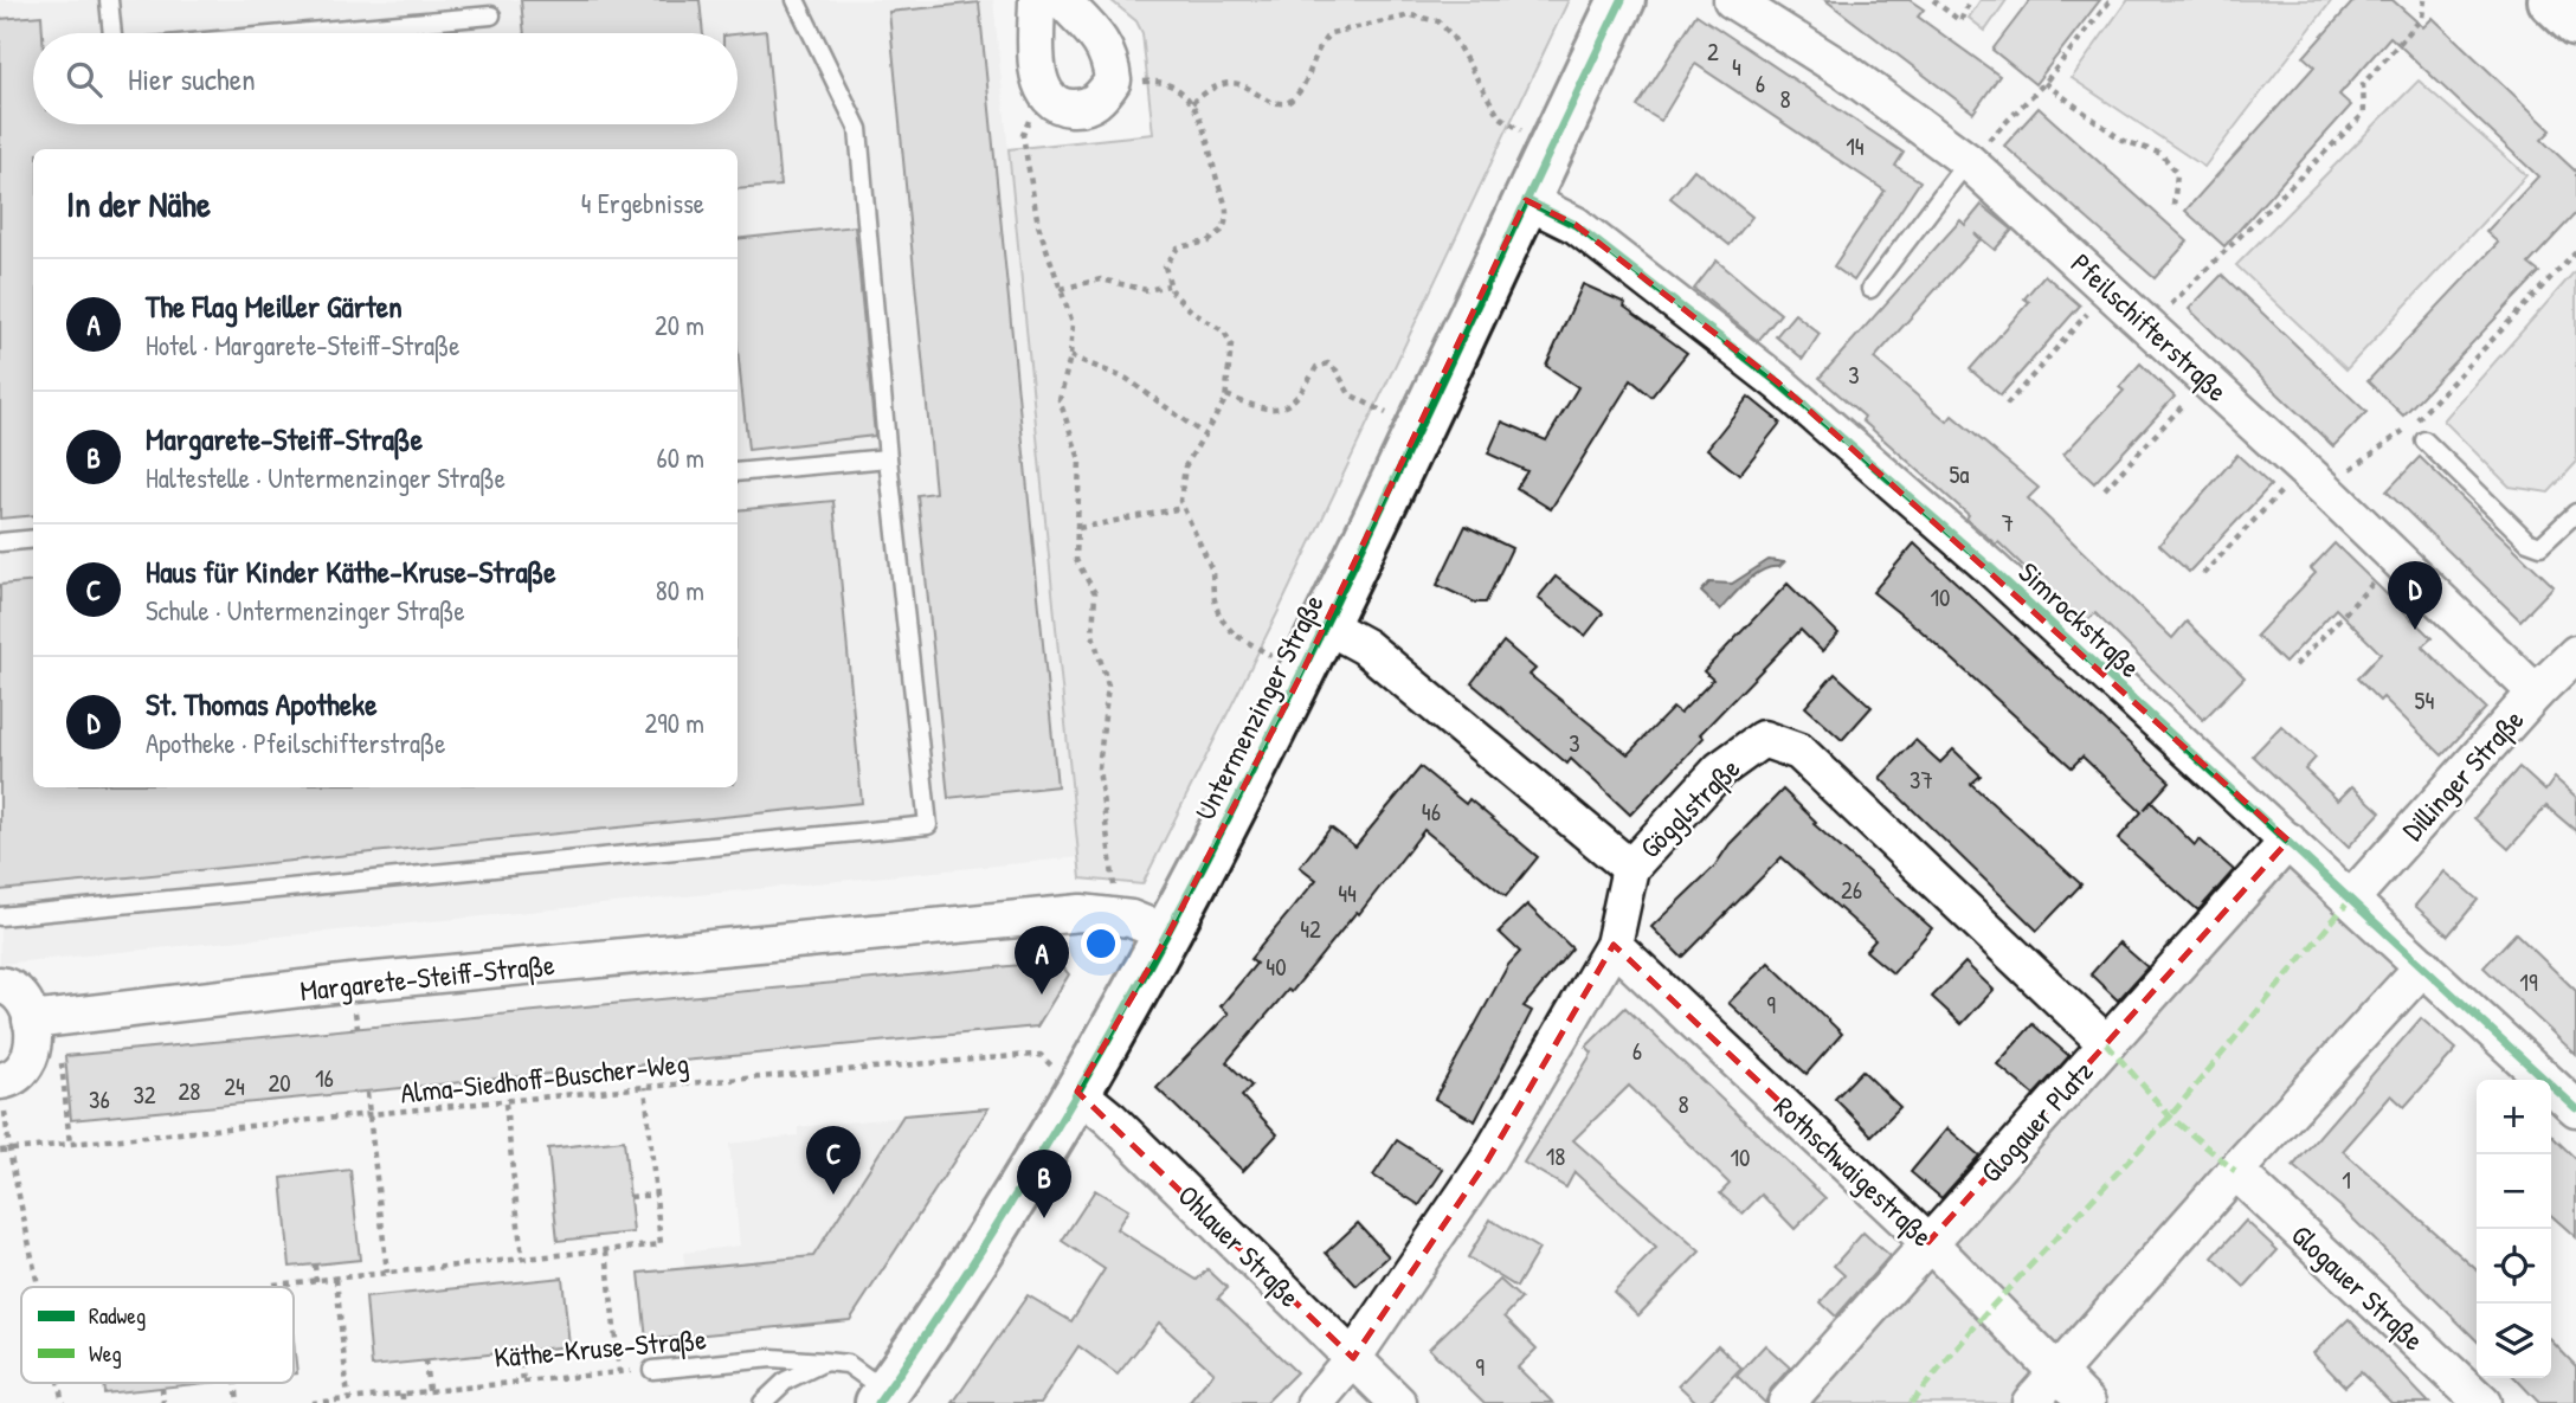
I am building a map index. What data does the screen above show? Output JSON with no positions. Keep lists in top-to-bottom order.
{
  "streets": {
    "street": [
      "Pfeilschifterstraße",
      "Simrockstraße",
      "Untermenzinger Straße",
      "Dillinger Straße",
      "Gögglstraße",
      "Margarete-Steiff-Straße",
      "Glogauer Platz",
      "Rothschwaigestraße",
      "Ohlauer Straße",
      "Glogauer Straße"
    ],
    "lane": ["Käthe-Kruse-Straße"],
    "path": ["Alma-Siedhoff-Buscher-Weg"]
  },
  "crossings": [
    ["Pfeilschifterstraße", "Dillinger Straße"],
    ["Simrockstraße", "Untermenzinger Straße"],
    ["Simrockstraße", "Dillinger Straße"],
    ["Simrockstraße", "Glogauer Platz"],
    ["Untermenzinger Straße", "Margarete-Steiff-Straße"],
    ["Untermenzinger Straße", "Alma-Siedhoff-Buscher-Weg"],
    ["Untermenzinger Straße", "Ohlauer Straße"],
    ["Untermenzinger Straße", "Käthe-Kruse-Straße"],
    ["Gögglstraße", "Glogauer Platz"],
    ["Gögglstraße", "Rothschwaigestraße"],
    ["Gögglstraße", "Ohlauer Straße"],
    ["Alma-Siedhoff-Buscher-Weg", "Ohlauer Straße"],
    ["Glogauer Platz", "Rothschwaigestraße"]
  ],
  "house_numbers": [
    "2",
    "4",
    "6",
    "8",
    "14",
    "3",
    "5a",
    "7",
    "10",
    "54",
    "3",
    "37",
    "46",
    "26",
    "44",
    "42",
    "40",
    "19",
    "9",
    "6",
    "16",
    "20",
    "24",
    "28",
    "32",
    "36",
    "8",
    "18",
    "10",
    "1",
    "9"
  ],
  "legend": ["Radweg", "Weg"],
  "page": {
    "search": "Hier suchen",
    "heading": ["In der Nähe", "4 Ergebnisse"],
    "list": [
      {
        "mark": "A",
        "name": "The Flag Meiller Gärten",
        "note": "Hotel · Margarete-Steiff-Straße",
        "value": "20 m"
      },
      {
        "mark": "B",
        "name": "Margarete-Steiff-Straße",
        "note": "Haltestelle · Untermenzinger Straße",
        "value": "60 m"
      },
      {
        "mark": "C",
        "name": "Haus für Kinder Käthe-Kruse-Straße",
        "note": "Schule · Untermenzinger Straße",
        "value": "80 m"
      },
      {
        "mark": "D",
        "name": "St. Thomas Apotheke",
        "note": "Apotheke · Pfeilschifterstraße",
        "value": "290 m"
      }
    ],
    "pins": [
      "D",
      "A",
      "C",
      "B"
    ],
    "map_buttons": ["+", "−"]
  }
}
